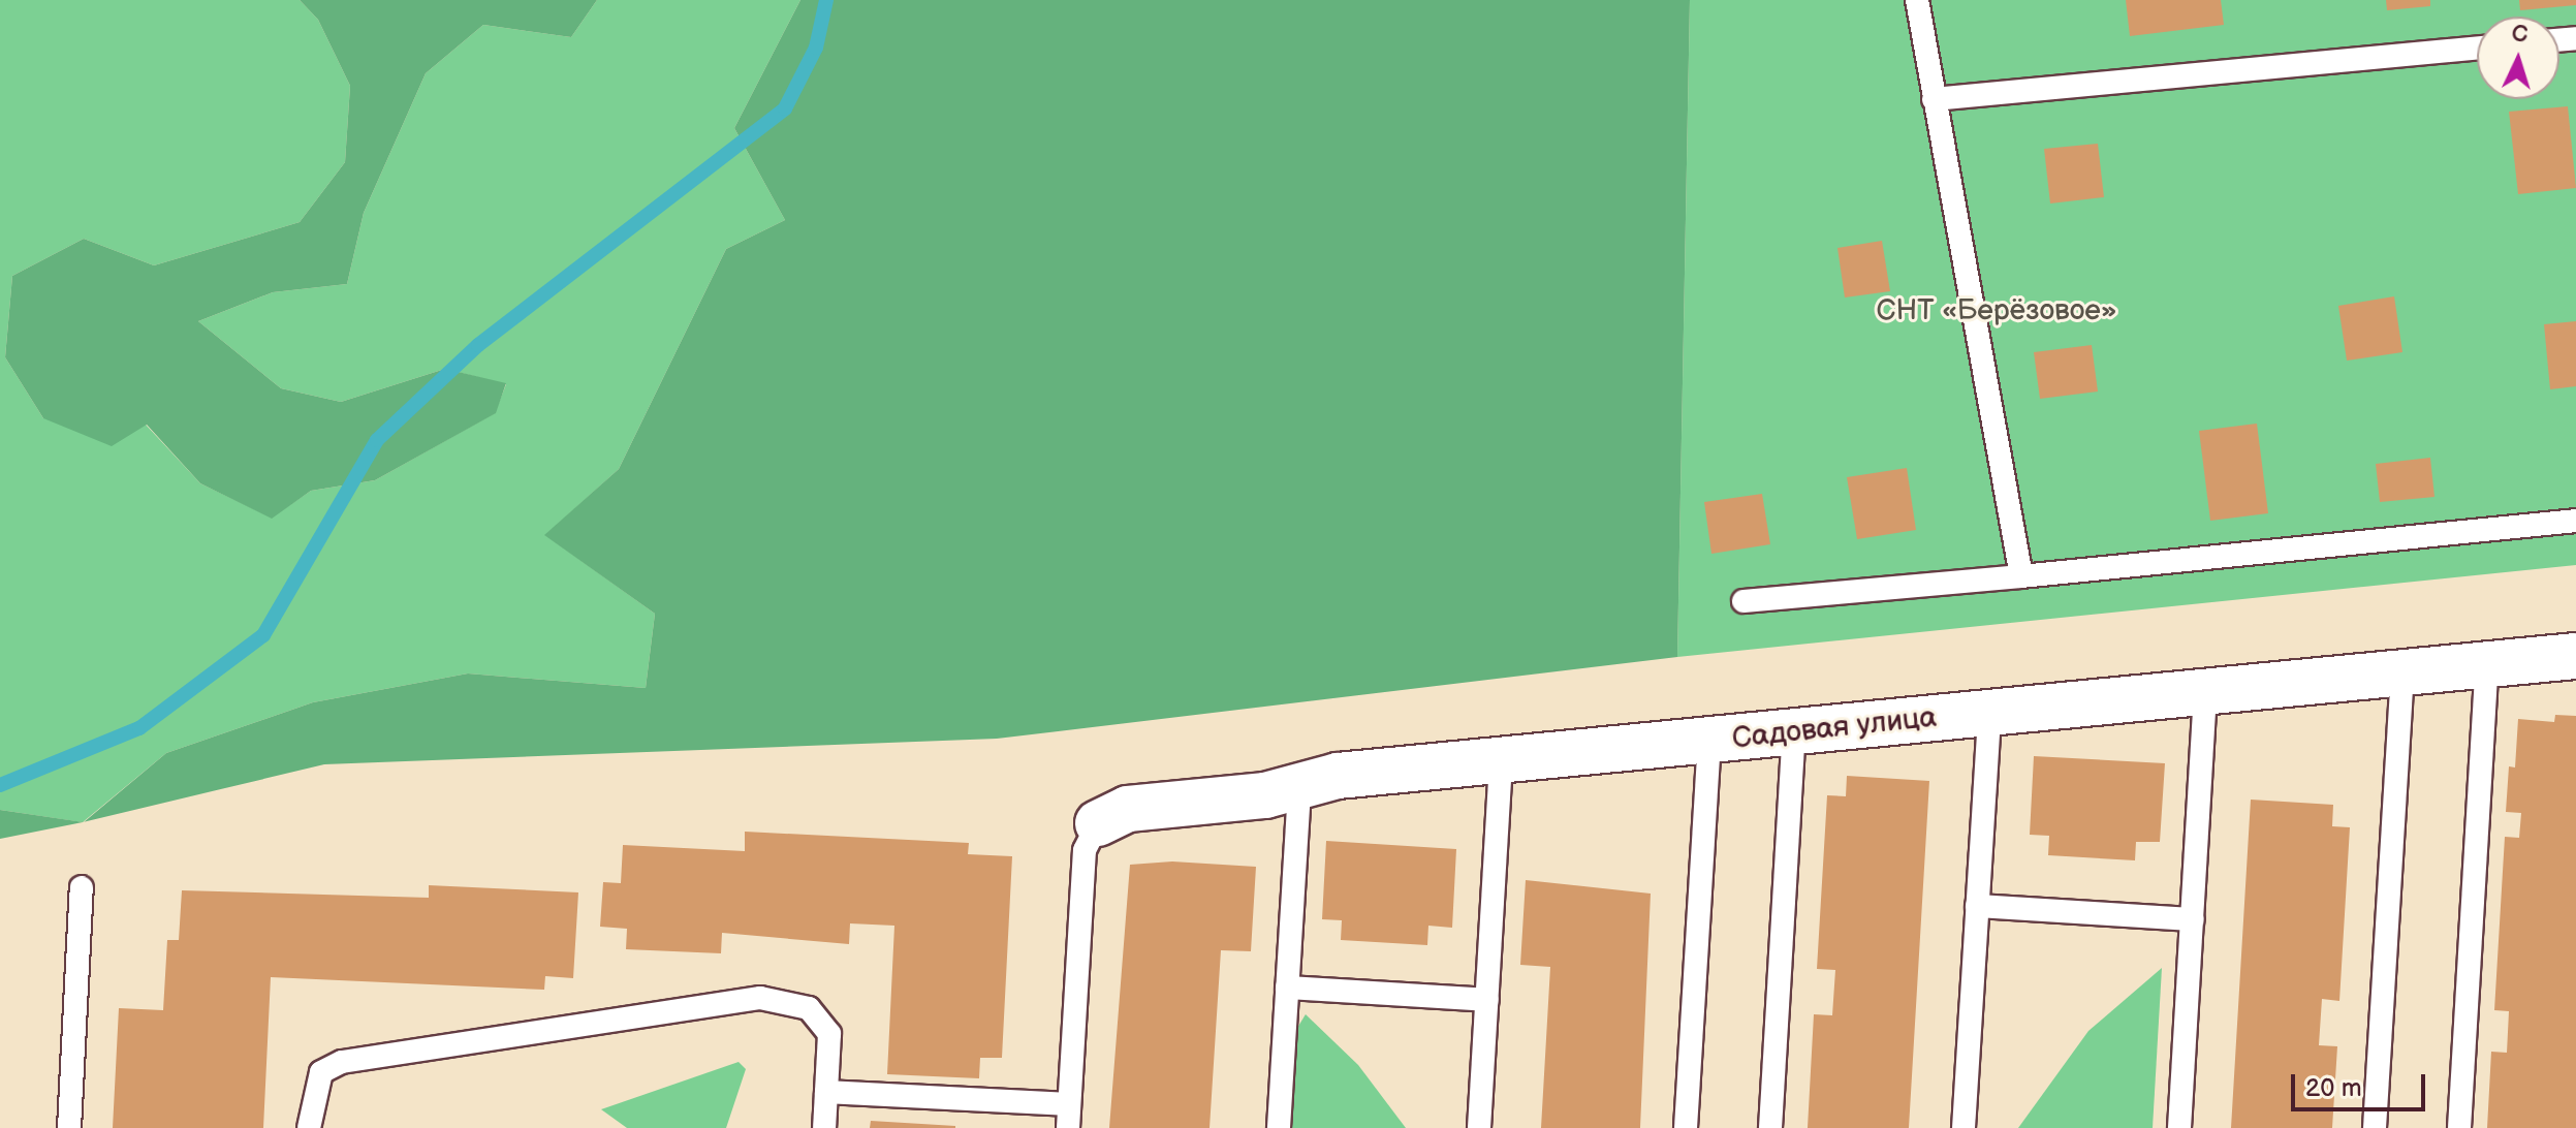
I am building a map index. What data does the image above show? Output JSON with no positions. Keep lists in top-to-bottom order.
{
  "streets": {
    "street": ["Садовая улица"]
  },
  "parks": ["СНТ «Берёзовое»"],
  "scale_bar": "20 m",
  "north": "top"
}
